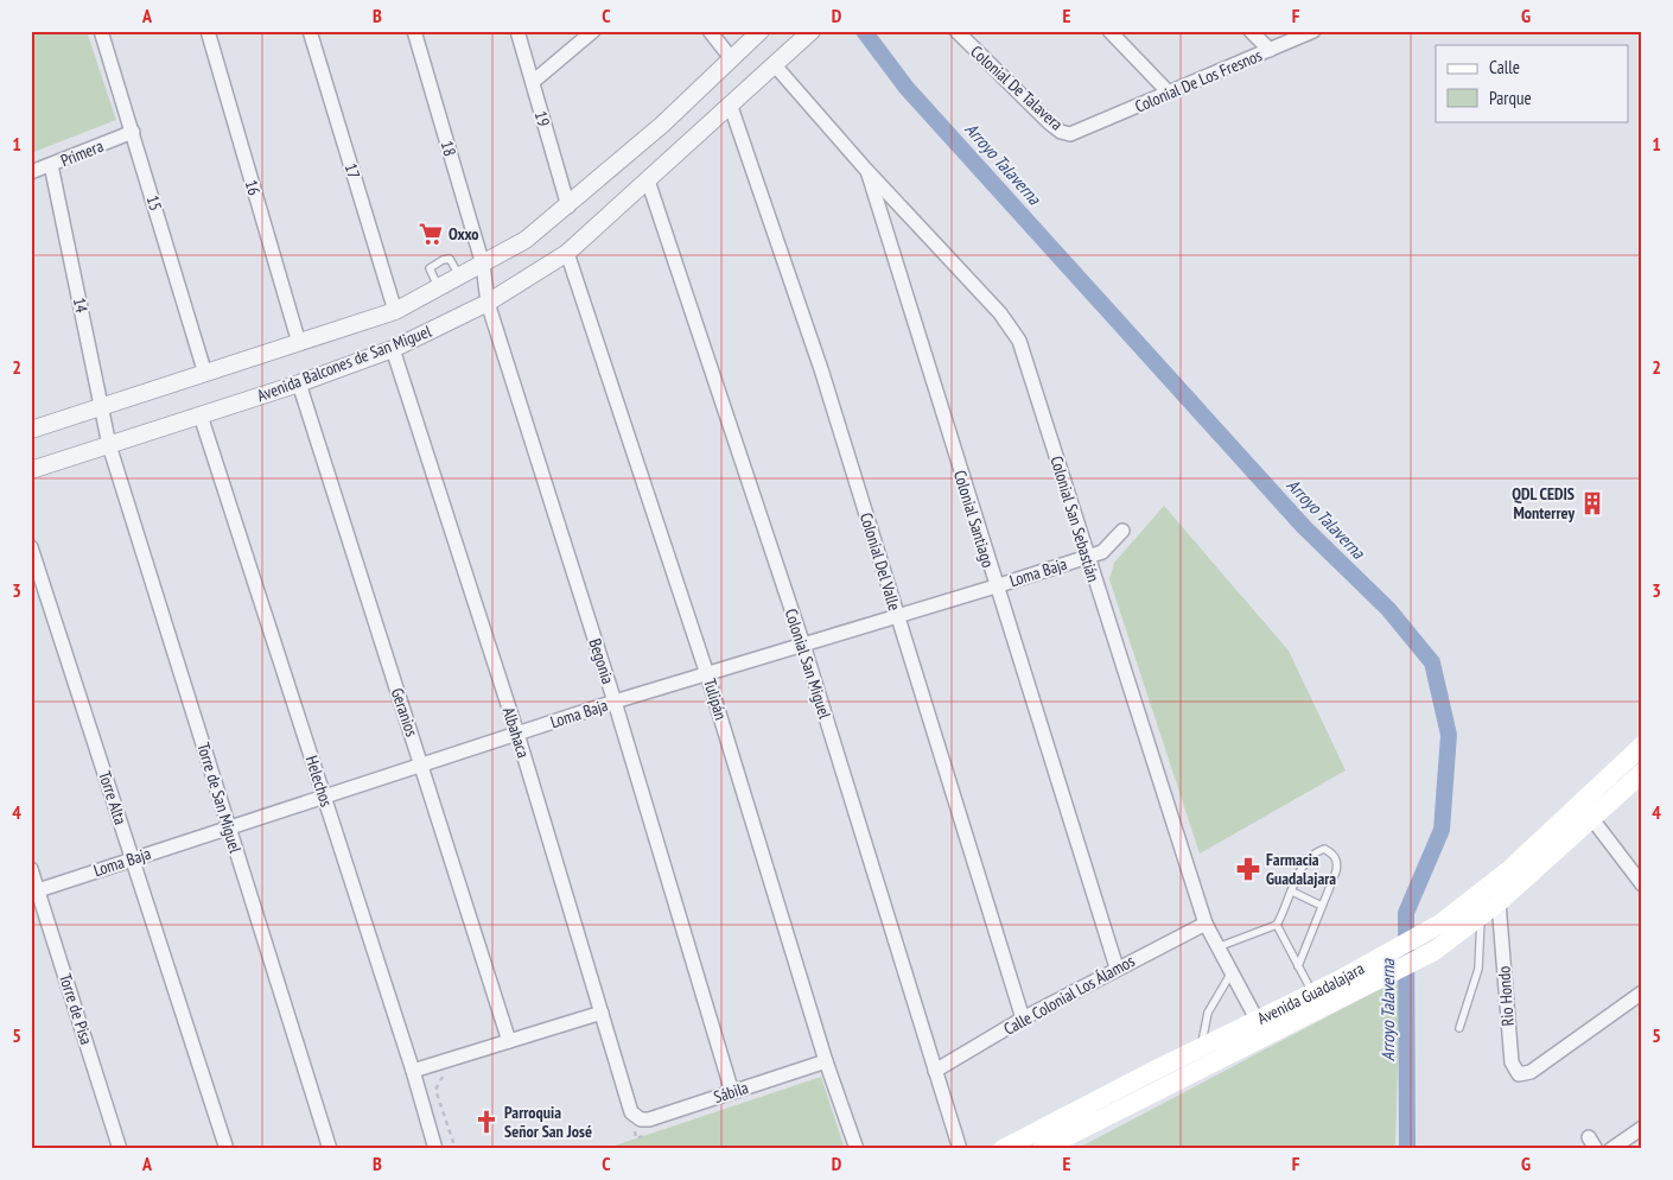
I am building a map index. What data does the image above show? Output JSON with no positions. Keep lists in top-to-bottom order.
{
  "streets": {
    "main road": ["Avenida Guadalajara"],
    "street": [
      "Colonial De Los Fresnos",
      "Colonial De Talavera",
      "19",
      "18",
      "Primera",
      "17",
      "16",
      "15",
      "14",
      "Avenida Balcones de San Miguel",
      "Colonial Santiago",
      "Colonial San Sebastián",
      "Colonial Del Valle",
      "Loma Baja",
      "Begonia",
      "Colonial San Miguel",
      "Tulipán",
      "Geranios",
      "Albahaca",
      "Helechos",
      "Torre Alta",
      "Torre de San Miguel",
      "Calle Colonial Los Álamos",
      "Rio Hondo",
      "Torre de Pisa",
      "Sábila"
    ]
  },
  "crossings": [
    ["Colonial De Los Fresnos", "Colonial De Talavera"],
    ["19", "Avenida Balcones de San Miguel"],
    ["18", "Avenida Balcones de San Miguel"],
    ["18", "Begonia"],
    ["Primera", "15"],
    ["Primera", "14"],
    ["17", "Avenida Balcones de San Miguel"],
    ["16", "Avenida Balcones de San Miguel"],
    ["15", "Avenida Balcones de San Miguel"],
    ["14", "Avenida Balcones de San Miguel"],
    ["14", "Torre de San Miguel"],
    ["Avenida Balcones de San Miguel", "Colonial San Sebastián"],
    ["Avenida Balcones de San Miguel", "Colonial Del Valle"],
    ["Avenida Balcones de San Miguel", "Begonia"],
    ["Avenida Balcones de San Miguel", "Colonial San Miguel"],
    ["Avenida Balcones de San Miguel", "Tulipán"],
    ["Avenida Balcones de San Miguel", "Geranios"],
    ["Avenida Balcones de San Miguel", "Albahaca"],
    ["Avenida Balcones de San Miguel", "Helechos"],
    ["Avenida Balcones de San Miguel", "Torre de San Miguel"],
    ["Colonial Santiago", "Colonial San Sebastián"],
    ["Colonial Santiago", "Loma Baja"],
    ["Colonial Santiago", "Calle Colonial Los Álamos"],
    ["Colonial San Sebastián", "Loma Baja"],
    ["Colonial San Sebastián", "Avenida Guadalajara"],
    ["Colonial San Sebastián", "Calle Colonial Los Álamos"],
    ["Colonial Del Valle", "Loma Baja"],
    ["Colonial Del Valle", "Calle Colonial Los Álamos"],
    ["Loma Baja", "Begonia"],
    ["Loma Baja", "Colonial San Miguel"],
    ["Loma Baja", "Tulipán"],
    ["Loma Baja", "Geranios"],
    ["Loma Baja", "Albahaca"],
    ["Loma Baja", "Helechos"],
    ["Loma Baja", "Torre Alta"],
    ["Loma Baja", "Torre de San Miguel"],
    ["Loma Baja", "Torre de Pisa"],
    ["Begonia", "Sábila"],
    ["Colonial San Miguel", "Calle Colonial Los Álamos"],
    ["Tulipán", "Sábila"],
    ["Albahaca", "Sábila"],
    ["Avenida Guadalajara", "Rio Hondo"]
  ],
  "water": ["Arroyo Talaverna"],
  "places": {
    "supermarket": ["Oxxo"],
    "building": ["QDL CEDIS Monterrey"],
    "pharmacy": ["Farmacia Guadalajara"],
    "church": ["Parroquia Señor San José"]
  },
  "legend": ["Calle", "Parque"],
  "grid": {
    "columns": [
      "A",
      "B",
      "C",
      "D",
      "E",
      "F",
      "G"
    ],
    "rows": [
      "1",
      "2",
      "3",
      "4",
      "5"
    ]
  }
}
